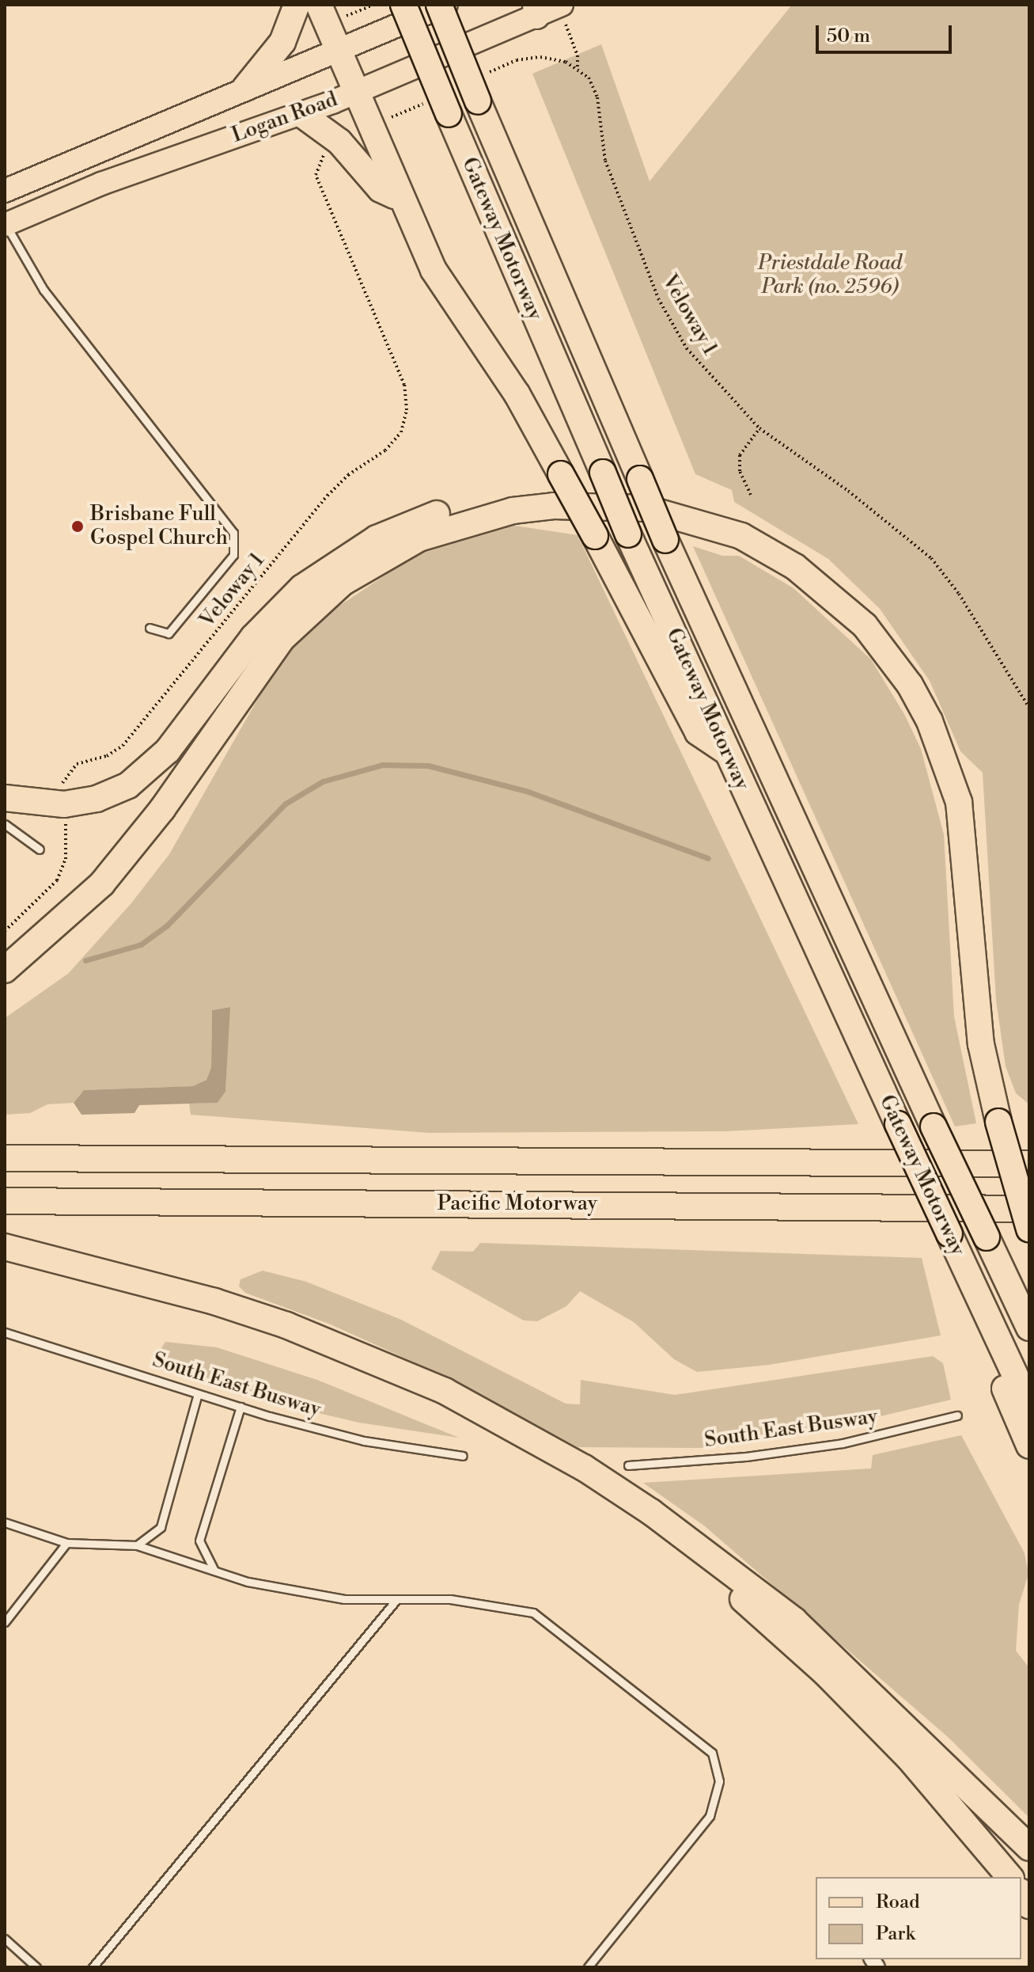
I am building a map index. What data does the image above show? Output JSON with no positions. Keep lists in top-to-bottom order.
{
  "streets": {
    "highway": ["Gateway Motorway", "Pacific Motorway"],
    "main road": ["Logan Road"],
    "lane": ["South East Busway"],
    "path": ["Veloway 1"]
  },
  "parks": ["Priestdale Road Park (no. 2596)"],
  "places": ["Brisbane Full Gospel Church"],
  "legend": ["Road", "Park"],
  "scale_bar": "50 m"
}
